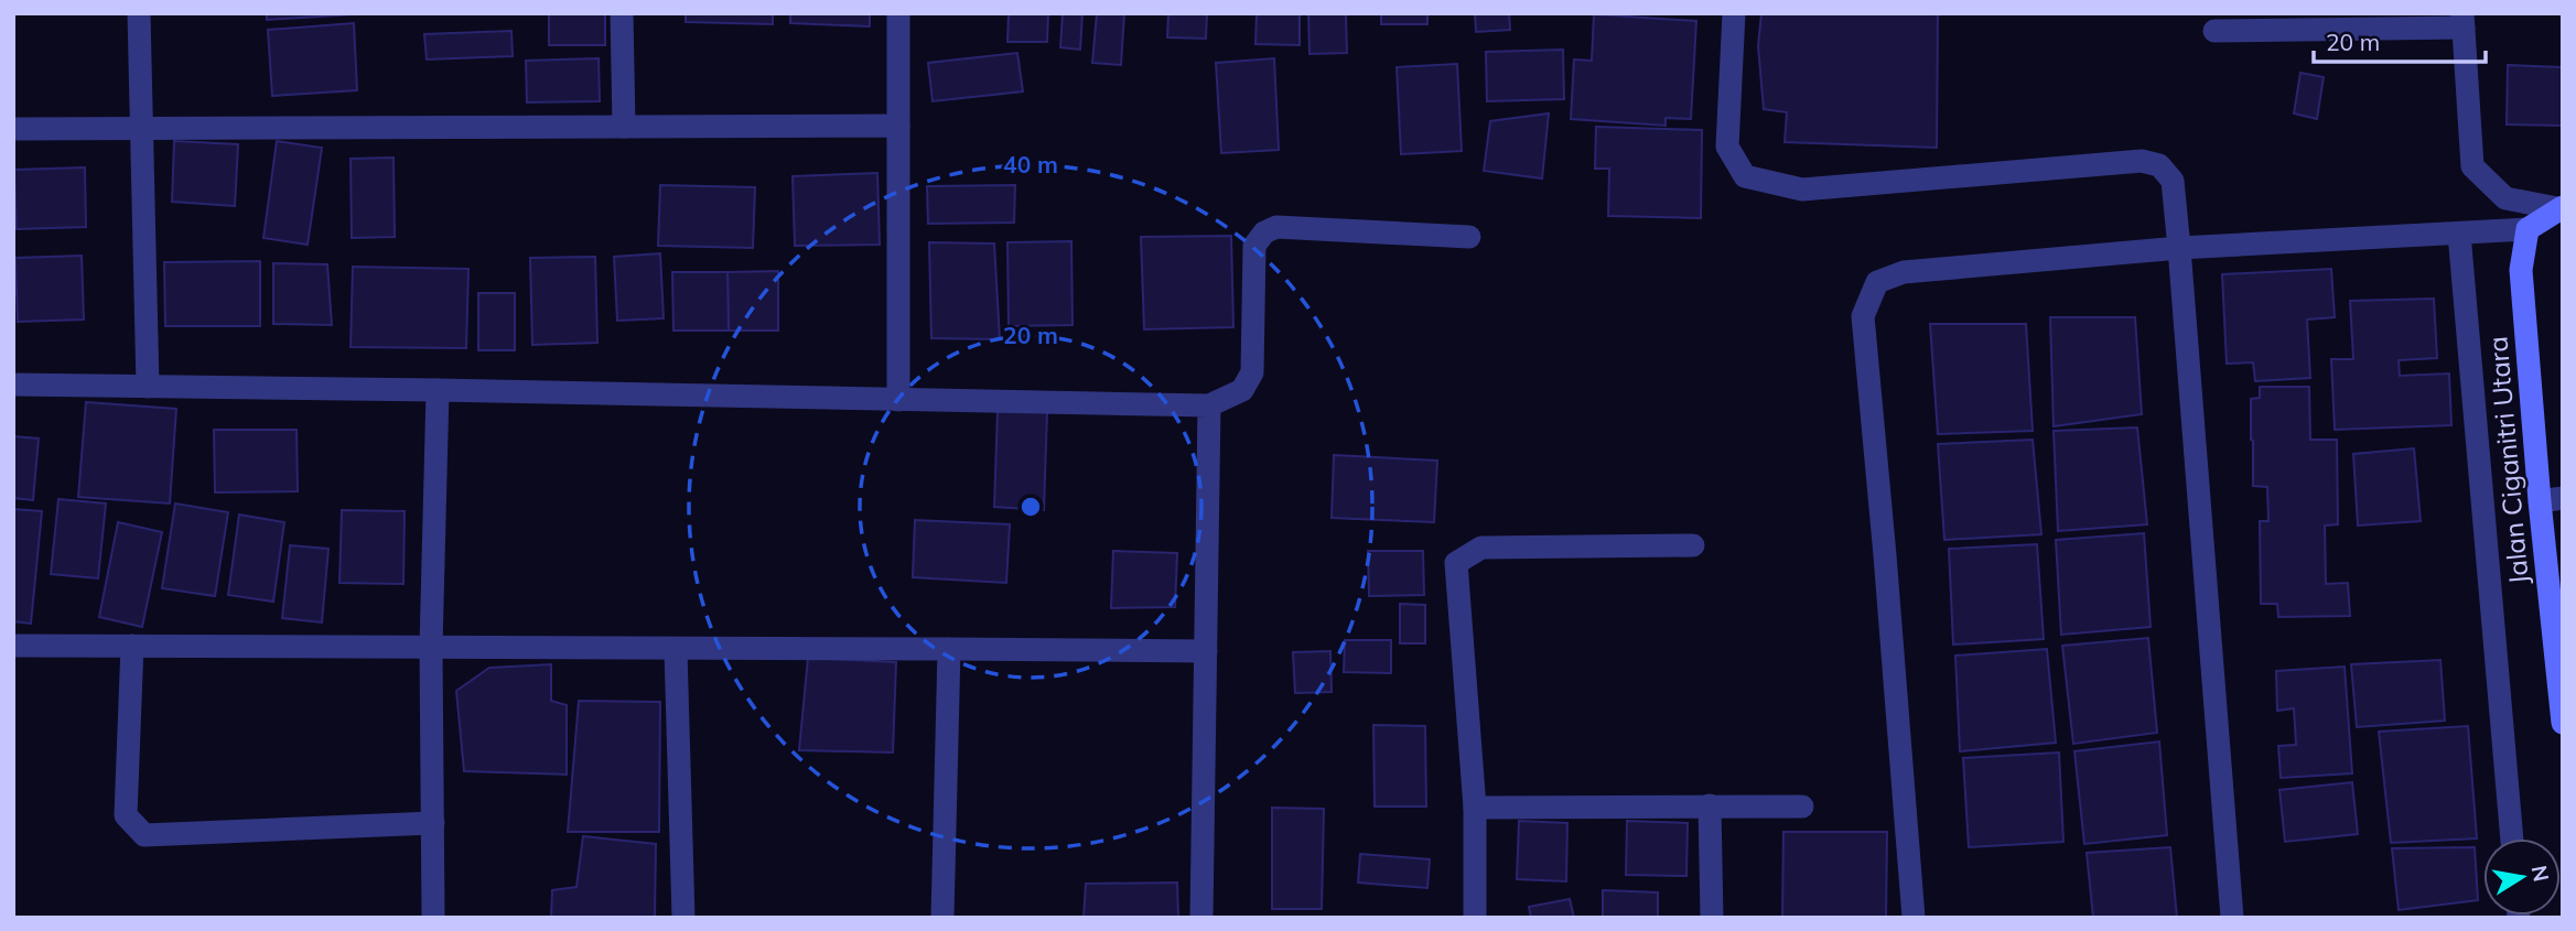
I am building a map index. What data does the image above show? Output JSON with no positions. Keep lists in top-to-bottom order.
{
  "streets": {
    "street": ["Jalan Ciganitri Utara"]
  },
  "scale_bar": "20 m",
  "north": "right",
  "rings": ["40 m", "20 m"]
}
